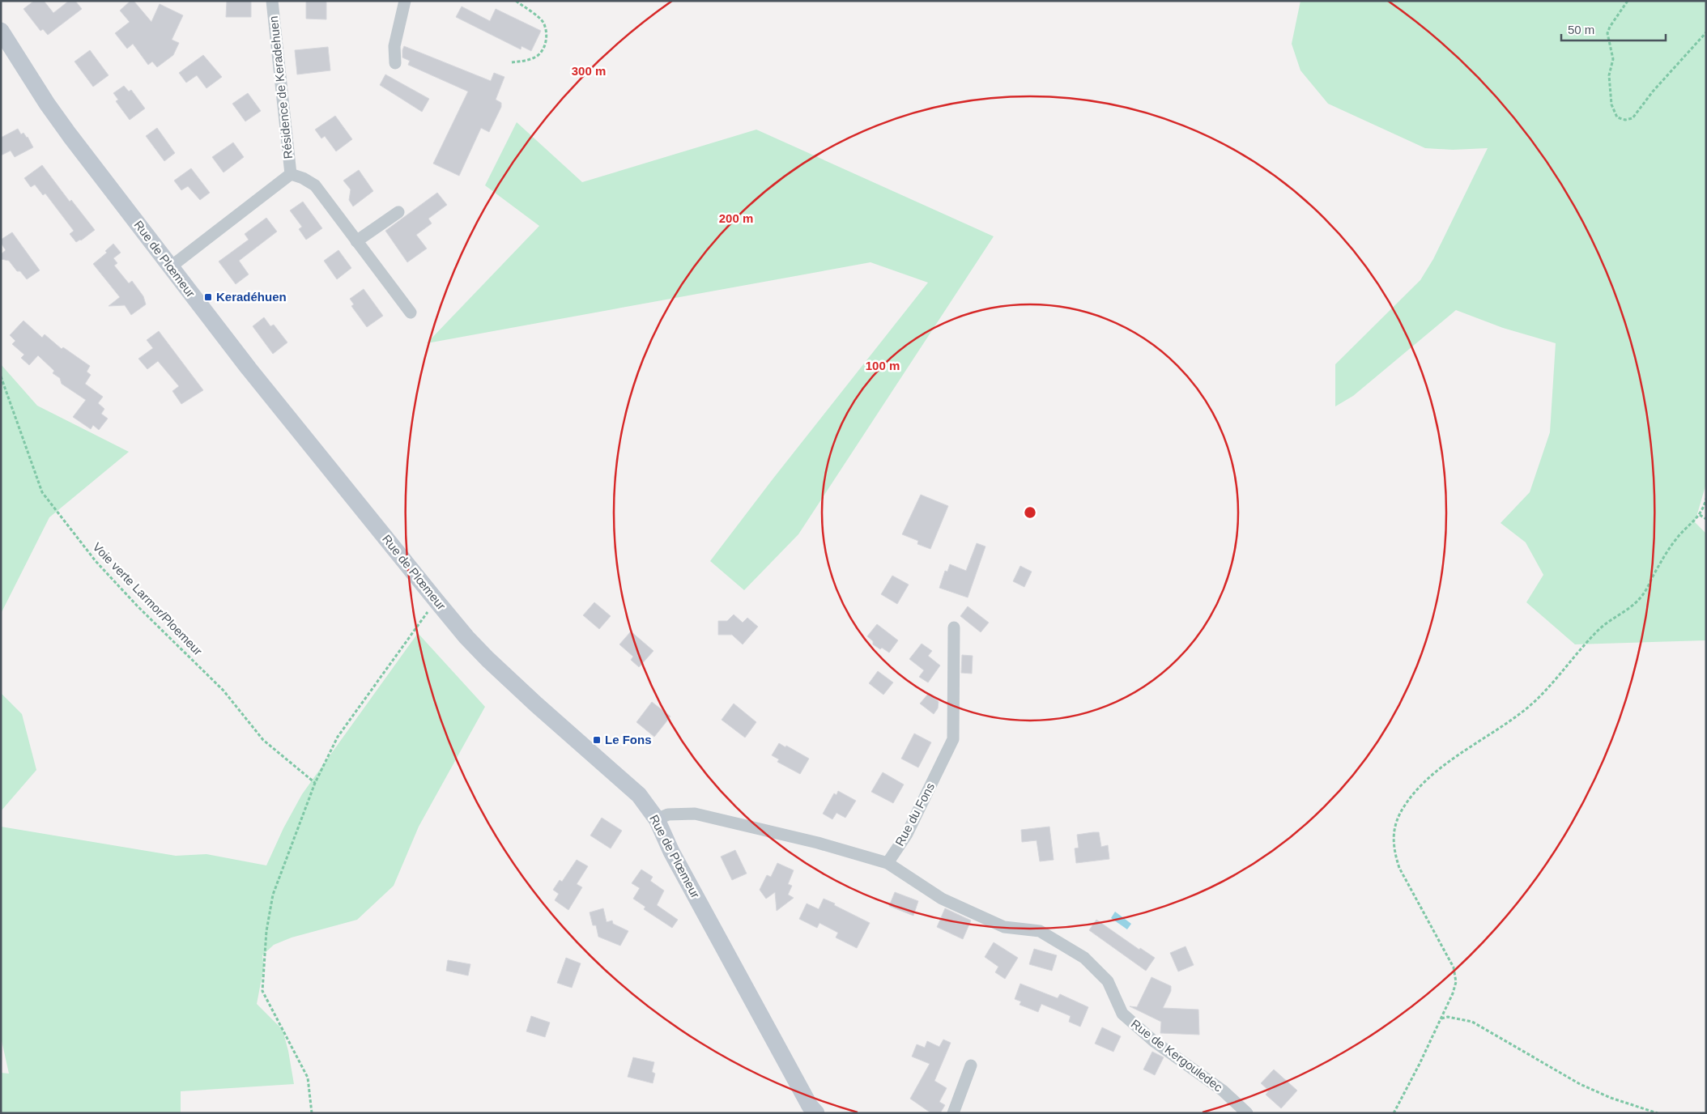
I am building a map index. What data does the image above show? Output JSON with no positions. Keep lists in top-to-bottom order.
{
  "streets": {
    "main road": ["Rue de Plœmeur"],
    "street": ["Résidence de Keradehuen", "Rue du Fons", "Rue de Kergouledec"],
    "path": ["Voie verte Larmor/Ploemeur"]
  },
  "crossings": [
    ["Résidence de Keradehuen", "Rue de Plœmeur"],
    ["Rue du Fons", "Rue de Kergouledec"]
  ],
  "places": {
    "transit": ["Keradéhuen", "Le Fons"]
  },
  "scale_bar": "50 m",
  "rings": ["300 m", "200 m", "100 m"]
}
